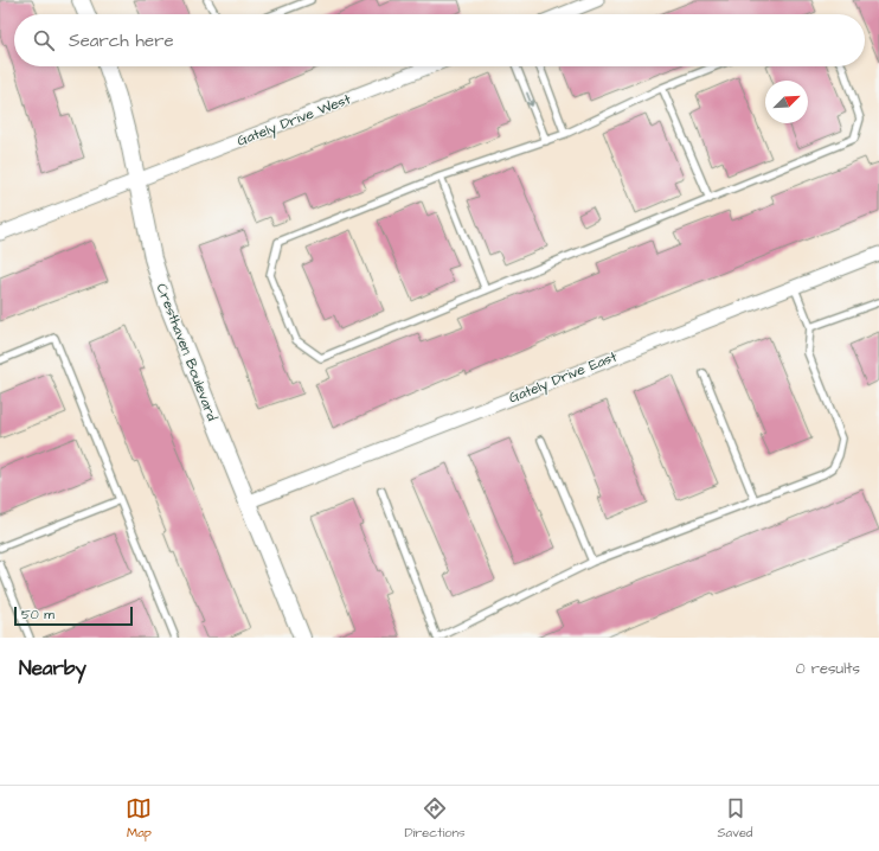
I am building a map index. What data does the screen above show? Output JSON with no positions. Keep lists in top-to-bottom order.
{
  "streets": {
    "street": ["Gately Drive West", "Cresthaven Boulevard", "Gately Drive East"]
  },
  "crossings": [
    ["Gately Drive West", "Cresthaven Boulevard"],
    ["Cresthaven Boulevard", "Gately Drive East"]
  ],
  "scale_bar": "50 m",
  "north": "top right",
  "page": {
    "search": "Search here",
    "scale": "50 m",
    "heading": ["Nearby", "0 results"],
    "nav": ["Map", "Directions", "Saved"]
  }
}
